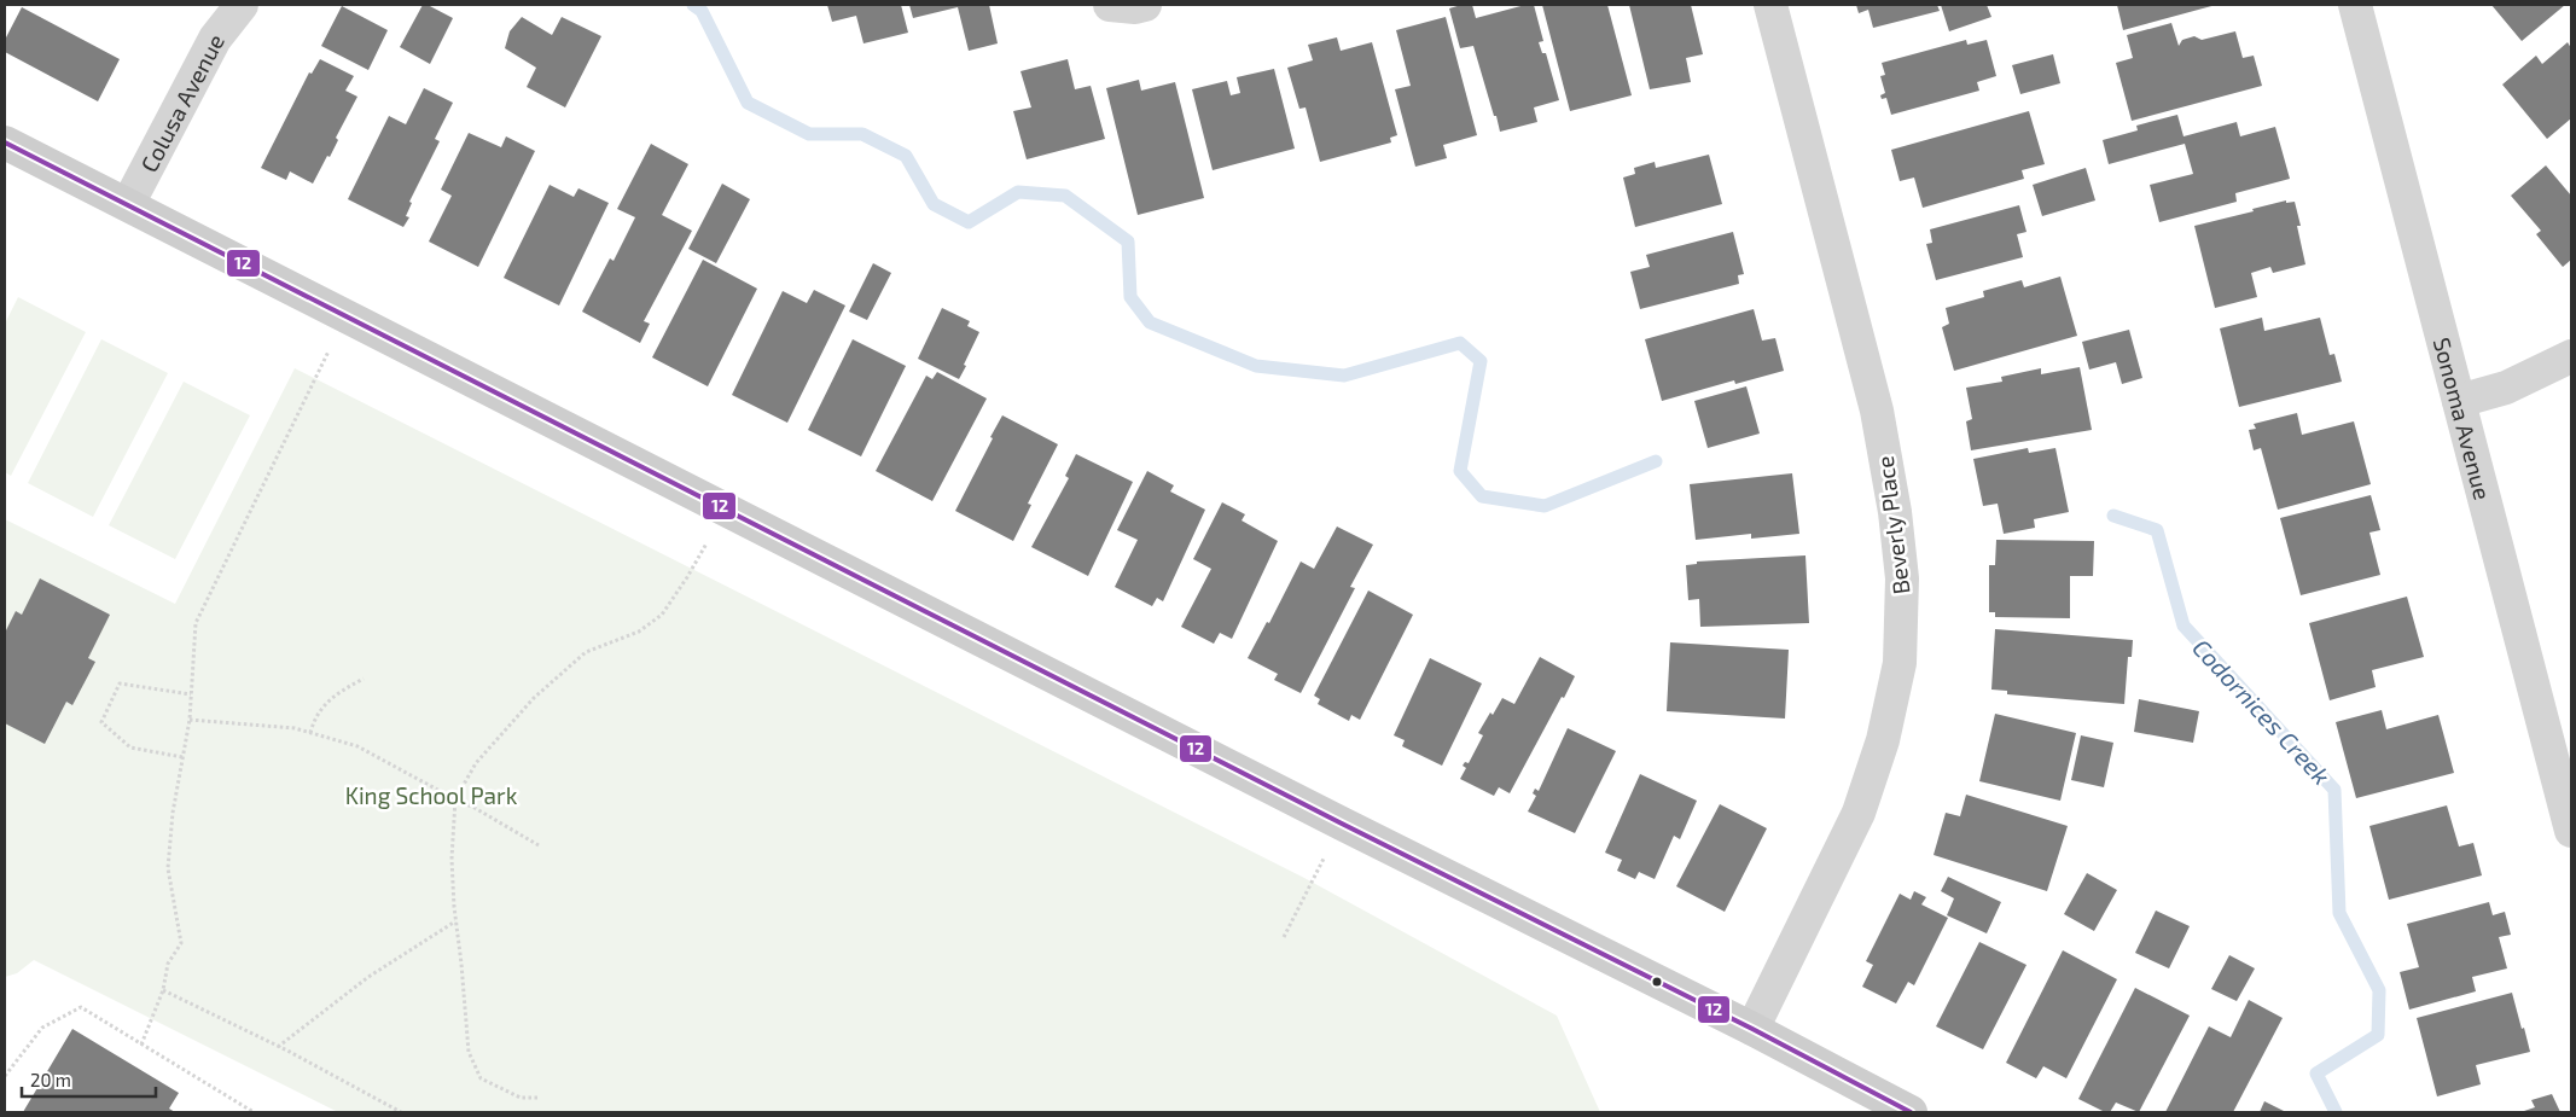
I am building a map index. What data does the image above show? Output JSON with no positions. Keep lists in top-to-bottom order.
{
  "streets": {
    "street": ["Colusa Avenue", "Sonoma Avenue", "Beverly Place"]
  },
  "water": ["Codornices Creek"],
  "parks": ["King School Park"],
  "lines": ["transit line 12"],
  "scale_bar": "20 m"
}
